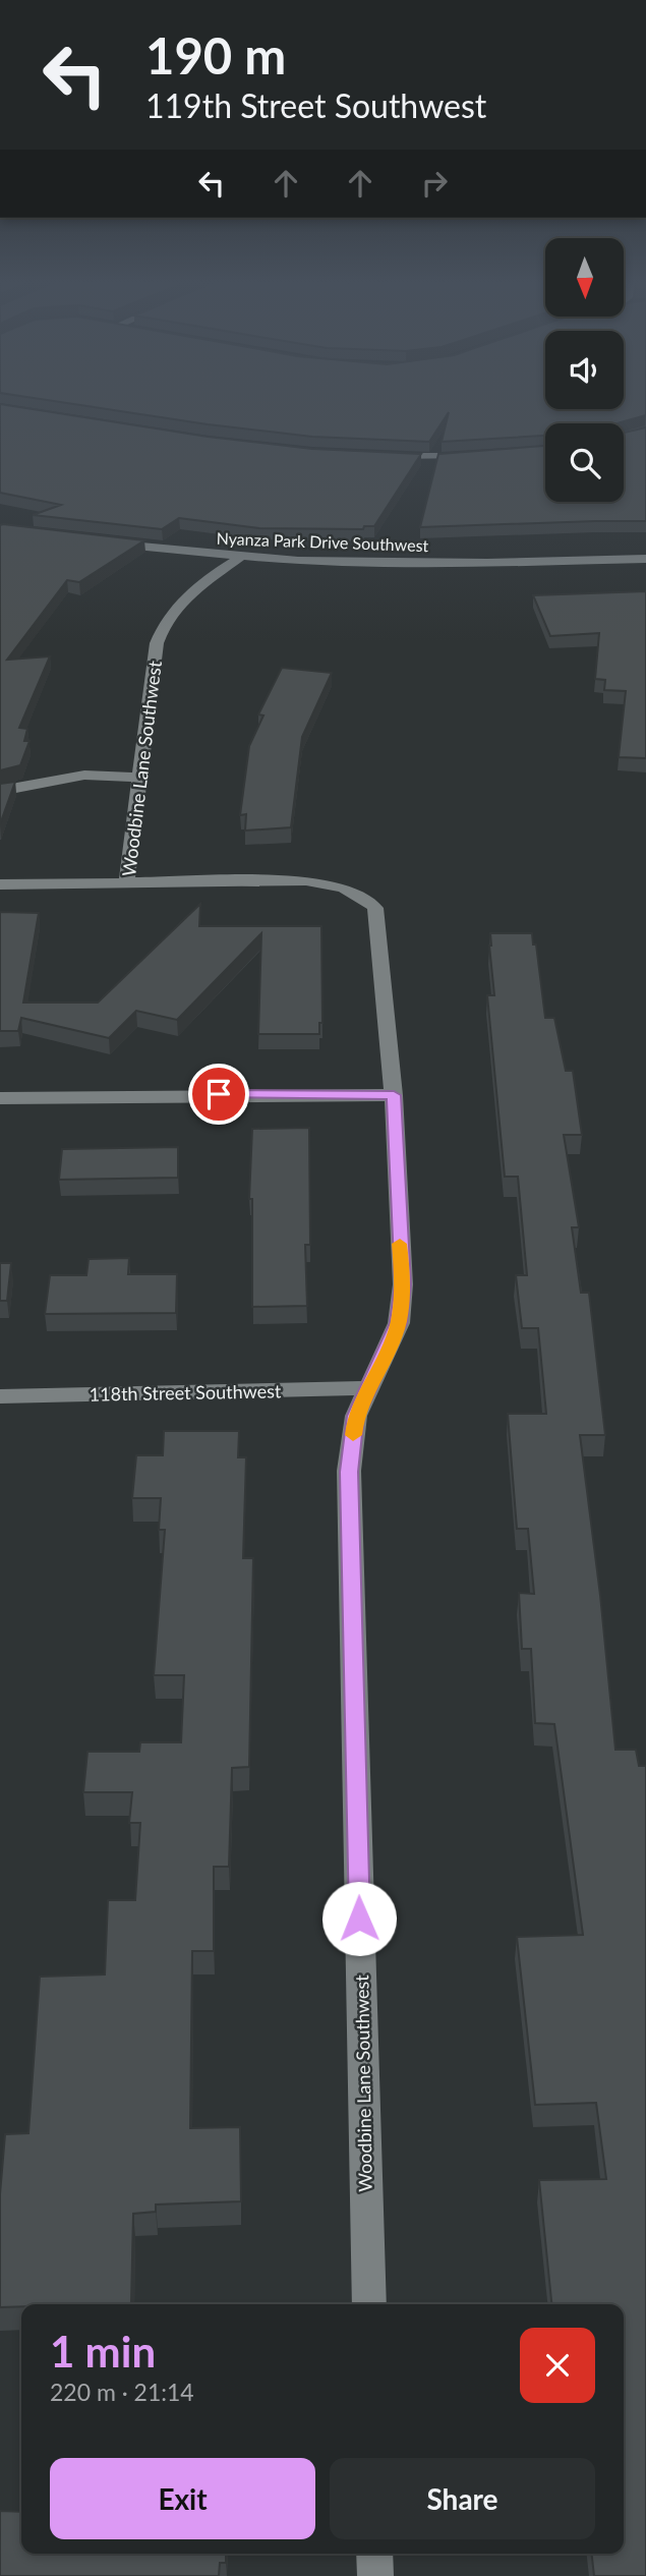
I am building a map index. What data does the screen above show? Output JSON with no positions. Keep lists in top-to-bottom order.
{
  "streets": {
    "street": ["Nyanza Park Drive Southwest", "Woodbine Lane Southwest", "118th Street Southwest"]
  },
  "crossings": [
    ["Nyanza Park Drive Southwest", "Woodbine Lane Southwest"],
    ["Woodbine Lane Southwest", "118th Street Southwest"]
  ],
  "north": "bottom",
  "page": {
    "turn": ["190 m", "119th Street Southwest"],
    "heading": ["1 min", "220 m · 21:14"],
    "buttons": ["Exit", "Share"]
  }
}
